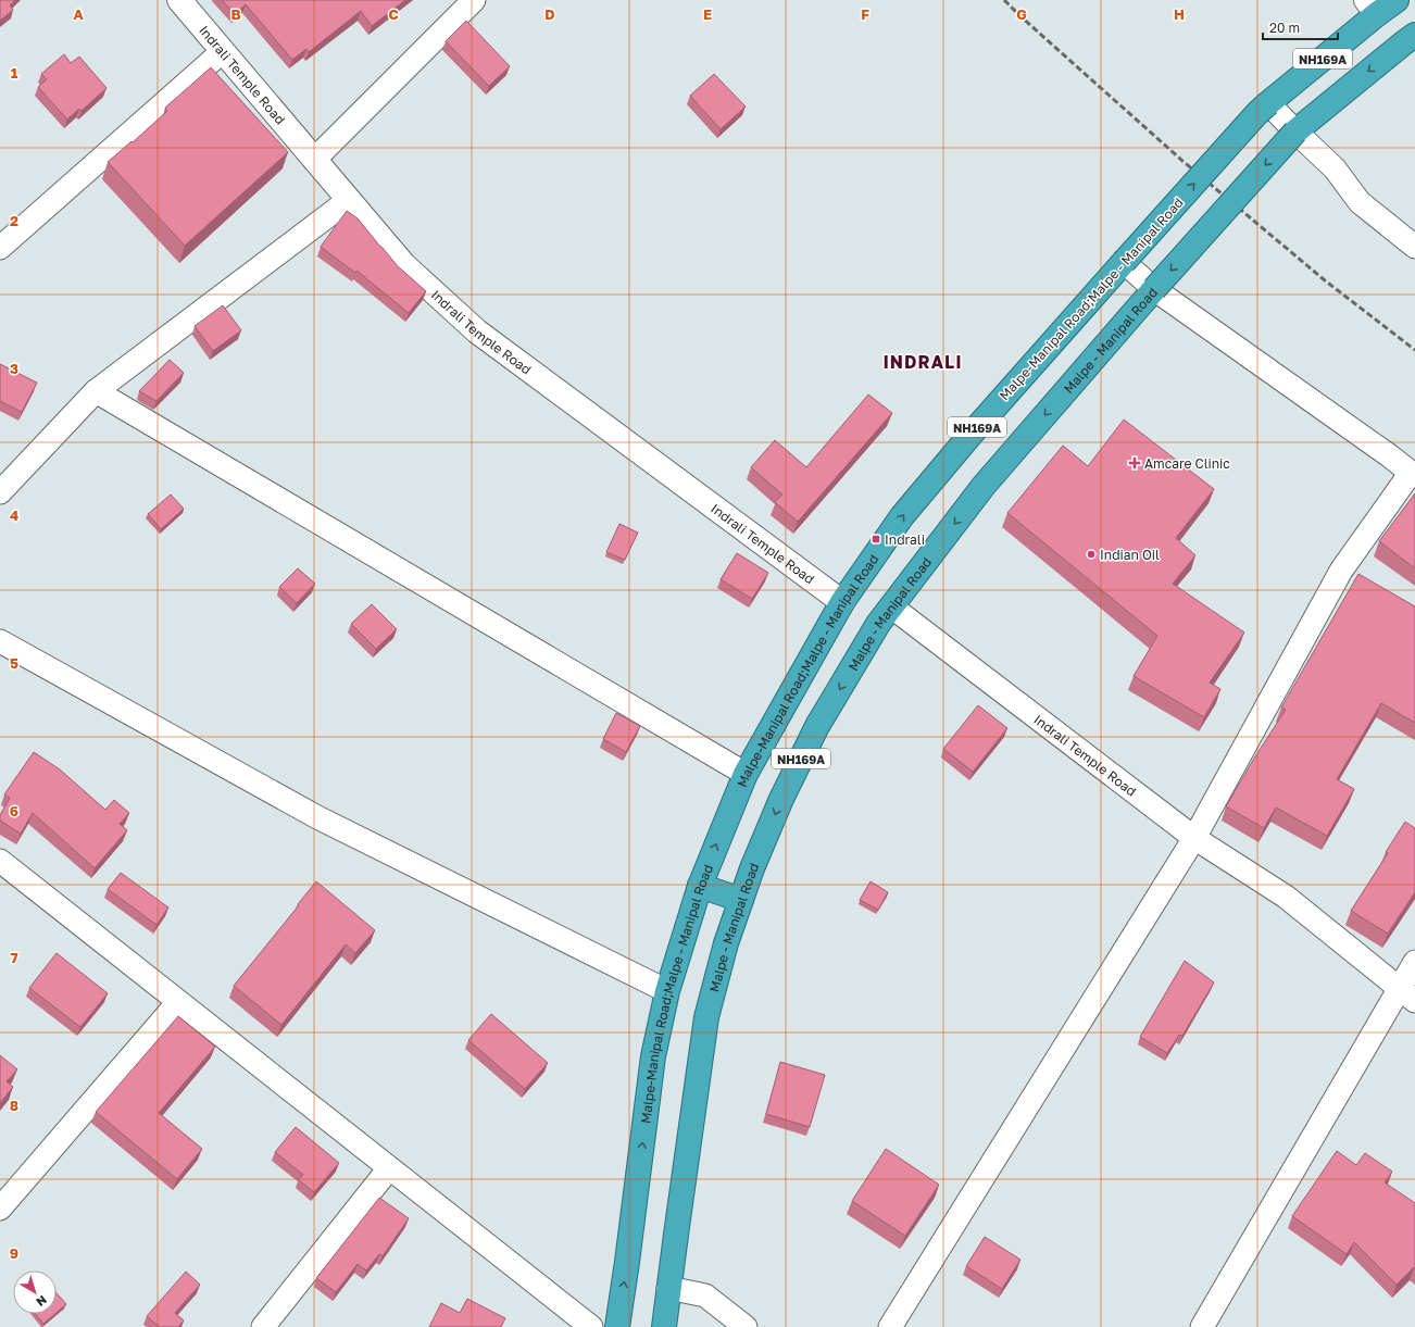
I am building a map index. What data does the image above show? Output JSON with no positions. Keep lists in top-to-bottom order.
{
  "streets": {
    "highway": ["NH169A", "Malpe-Manipal Road;Malpe - Manipal Road", "Malpe - Manipal Road"],
    "street": ["Indrali Temple Road"]
  },
  "crossings": [
    ["NH169A", "Malpe-Manipal Road;Malpe - Manipal Road"],
    ["Indrali Temple Road", "Malpe-Manipal Road;Malpe - Manipal Road"],
    ["Indrali Temple Road", "Malpe - Manipal Road"]
  ],
  "one_way": ["Malpe-Manipal Road;Malpe - Manipal Road", "Malpe - Manipal Road"],
  "districts": ["INDRALI"],
  "places": {
    "health": ["Amcare Clinic"],
    "transit": ["Indrali"],
    "other": ["Indian Oil"]
  },
  "scale_bar": "20 m",
  "north": "bottom right",
  "grid": {
    "columns": [
      "A",
      "B",
      "C",
      "D",
      "E",
      "F",
      "G",
      "H"
    ],
    "rows": [
      "1",
      "2",
      "3",
      "4",
      "5",
      "6",
      "7",
      "8",
      "9"
    ]
  }
}
